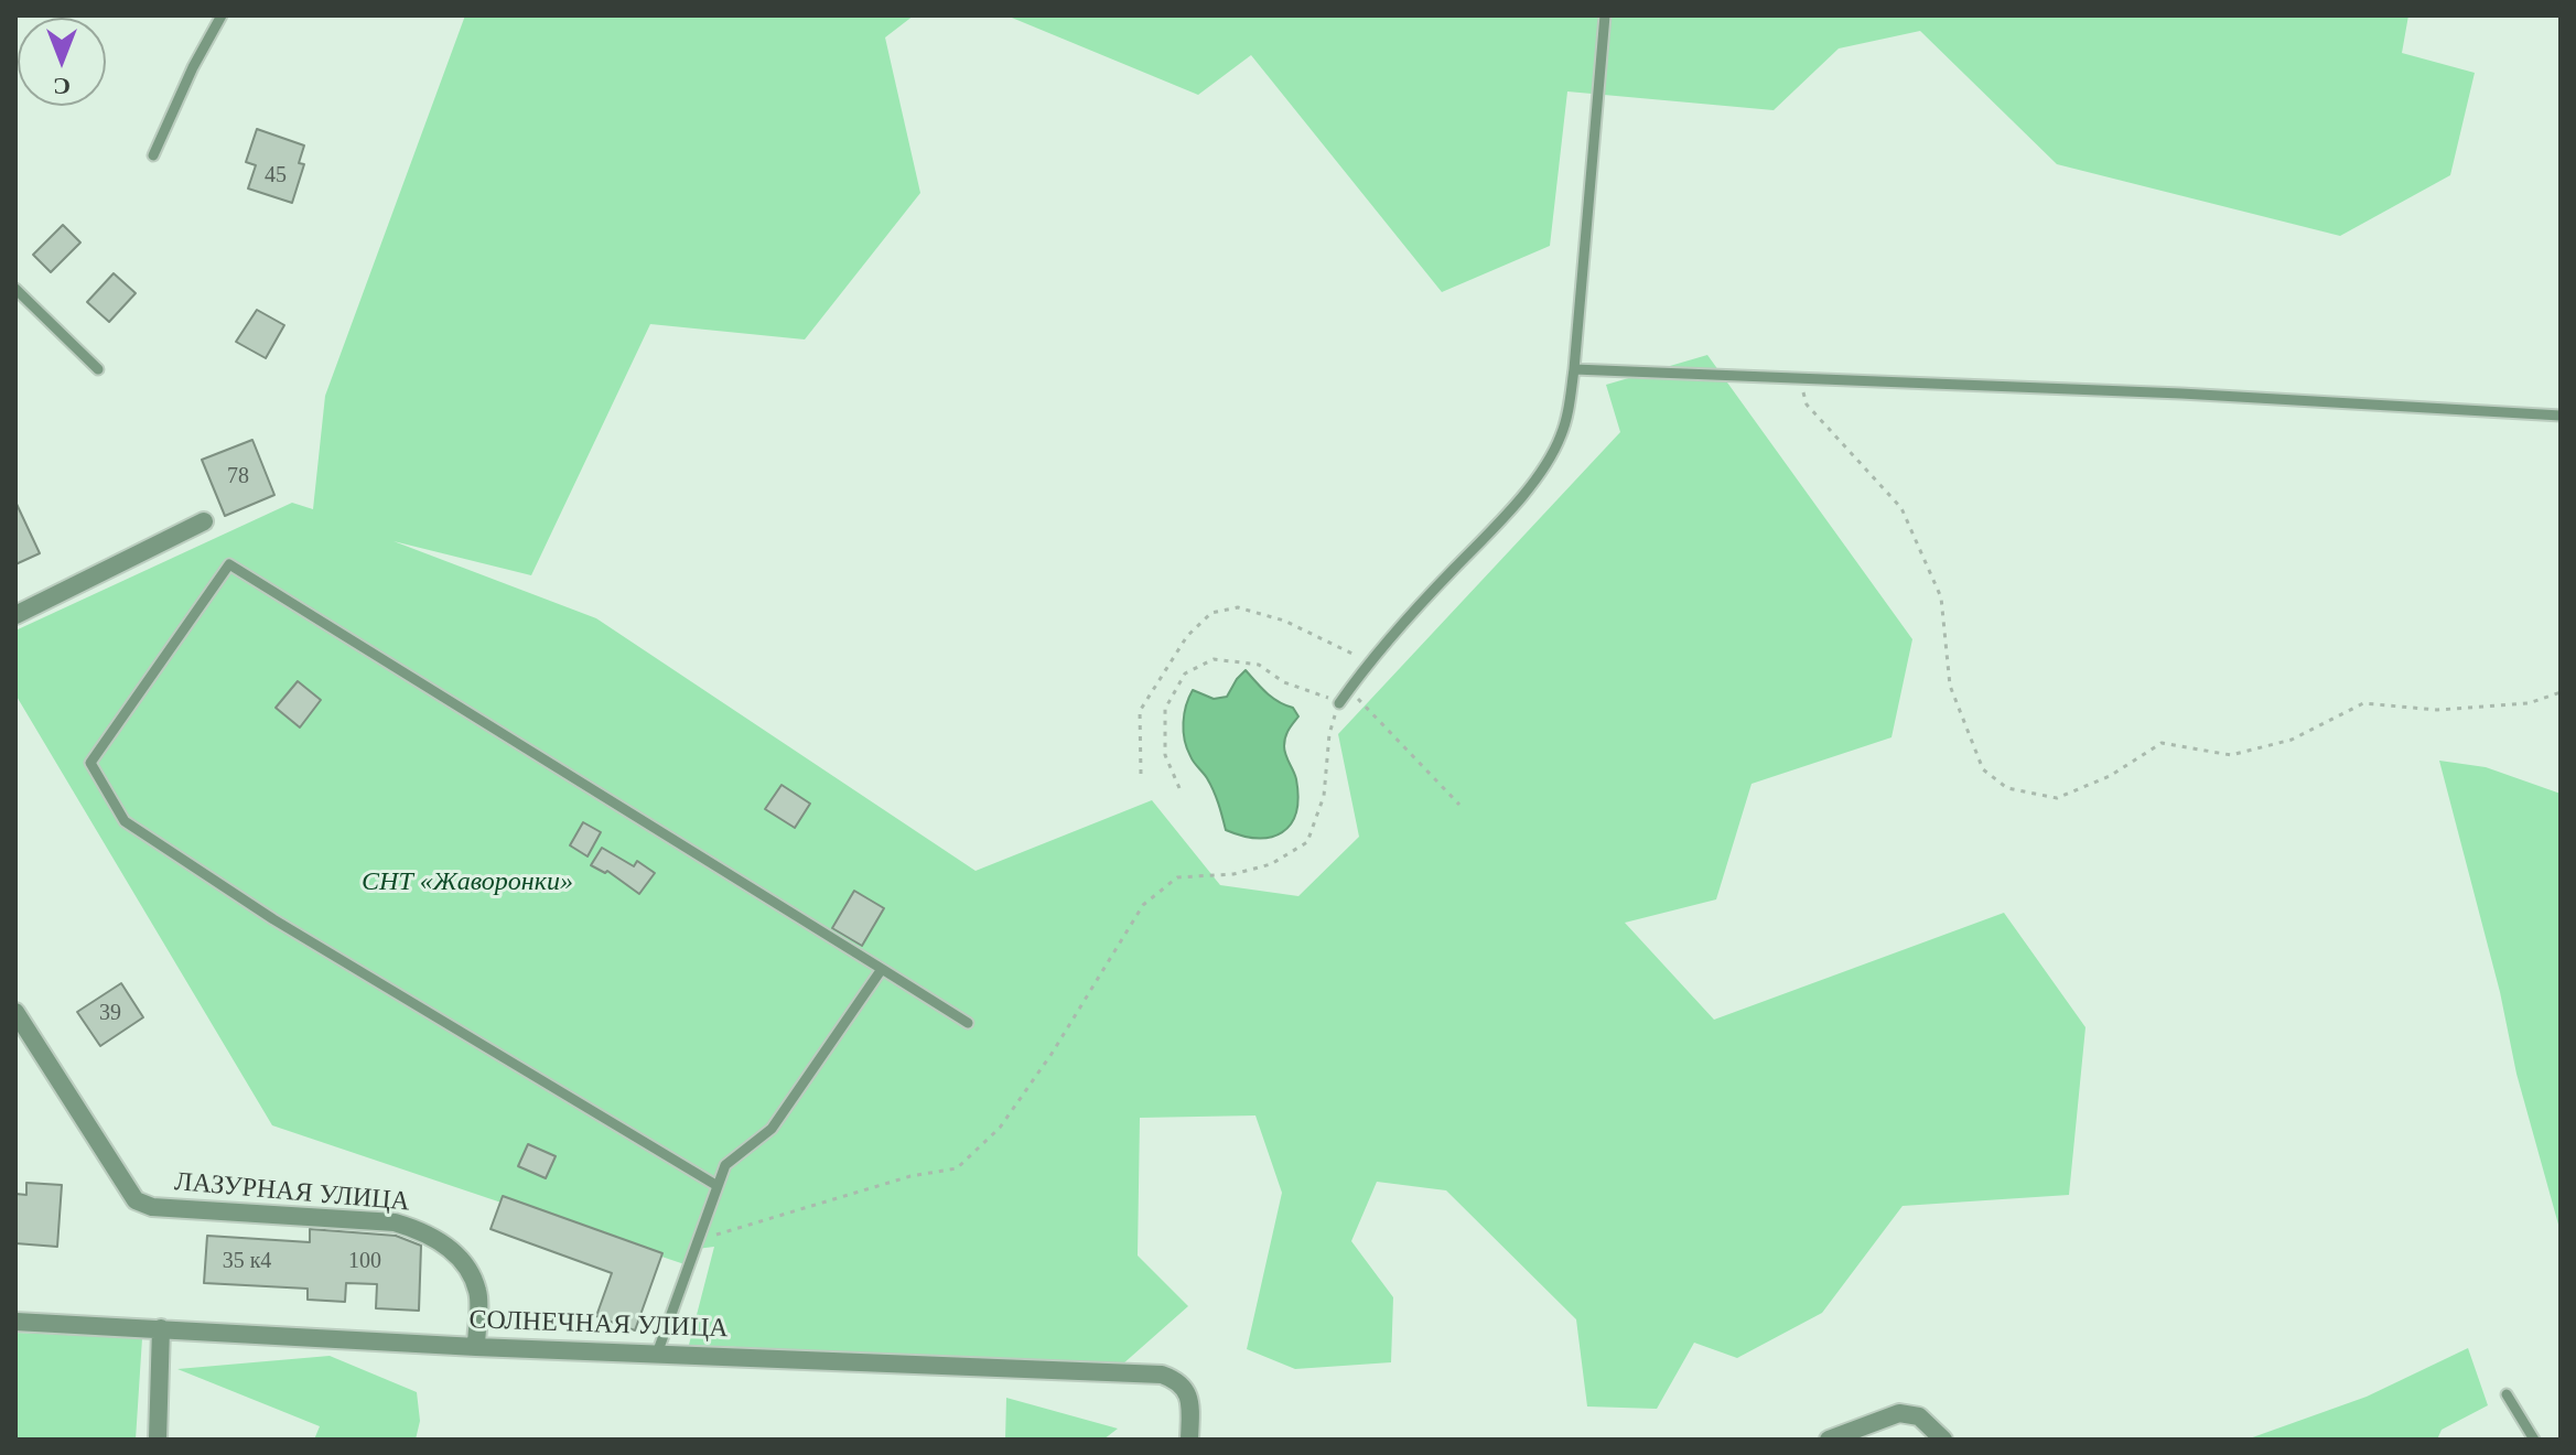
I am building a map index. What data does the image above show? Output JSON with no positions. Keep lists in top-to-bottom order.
{
  "streets": {
    "street": ["ЛАЗУРНАЯ УЛИЦА", "СОЛНЕЧНАЯ УЛИЦА"]
  },
  "crossings": [
    ["ЛАЗУРНАЯ УЛИЦА", "СОЛНЕЧНАЯ УЛИЦА"]
  ],
  "parks": ["СНТ «Жаворонки»"],
  "house_numbers": [
    "45",
    "78",
    "39",
    "35 к4",
    "100"
  ],
  "north": "bottom"
}
